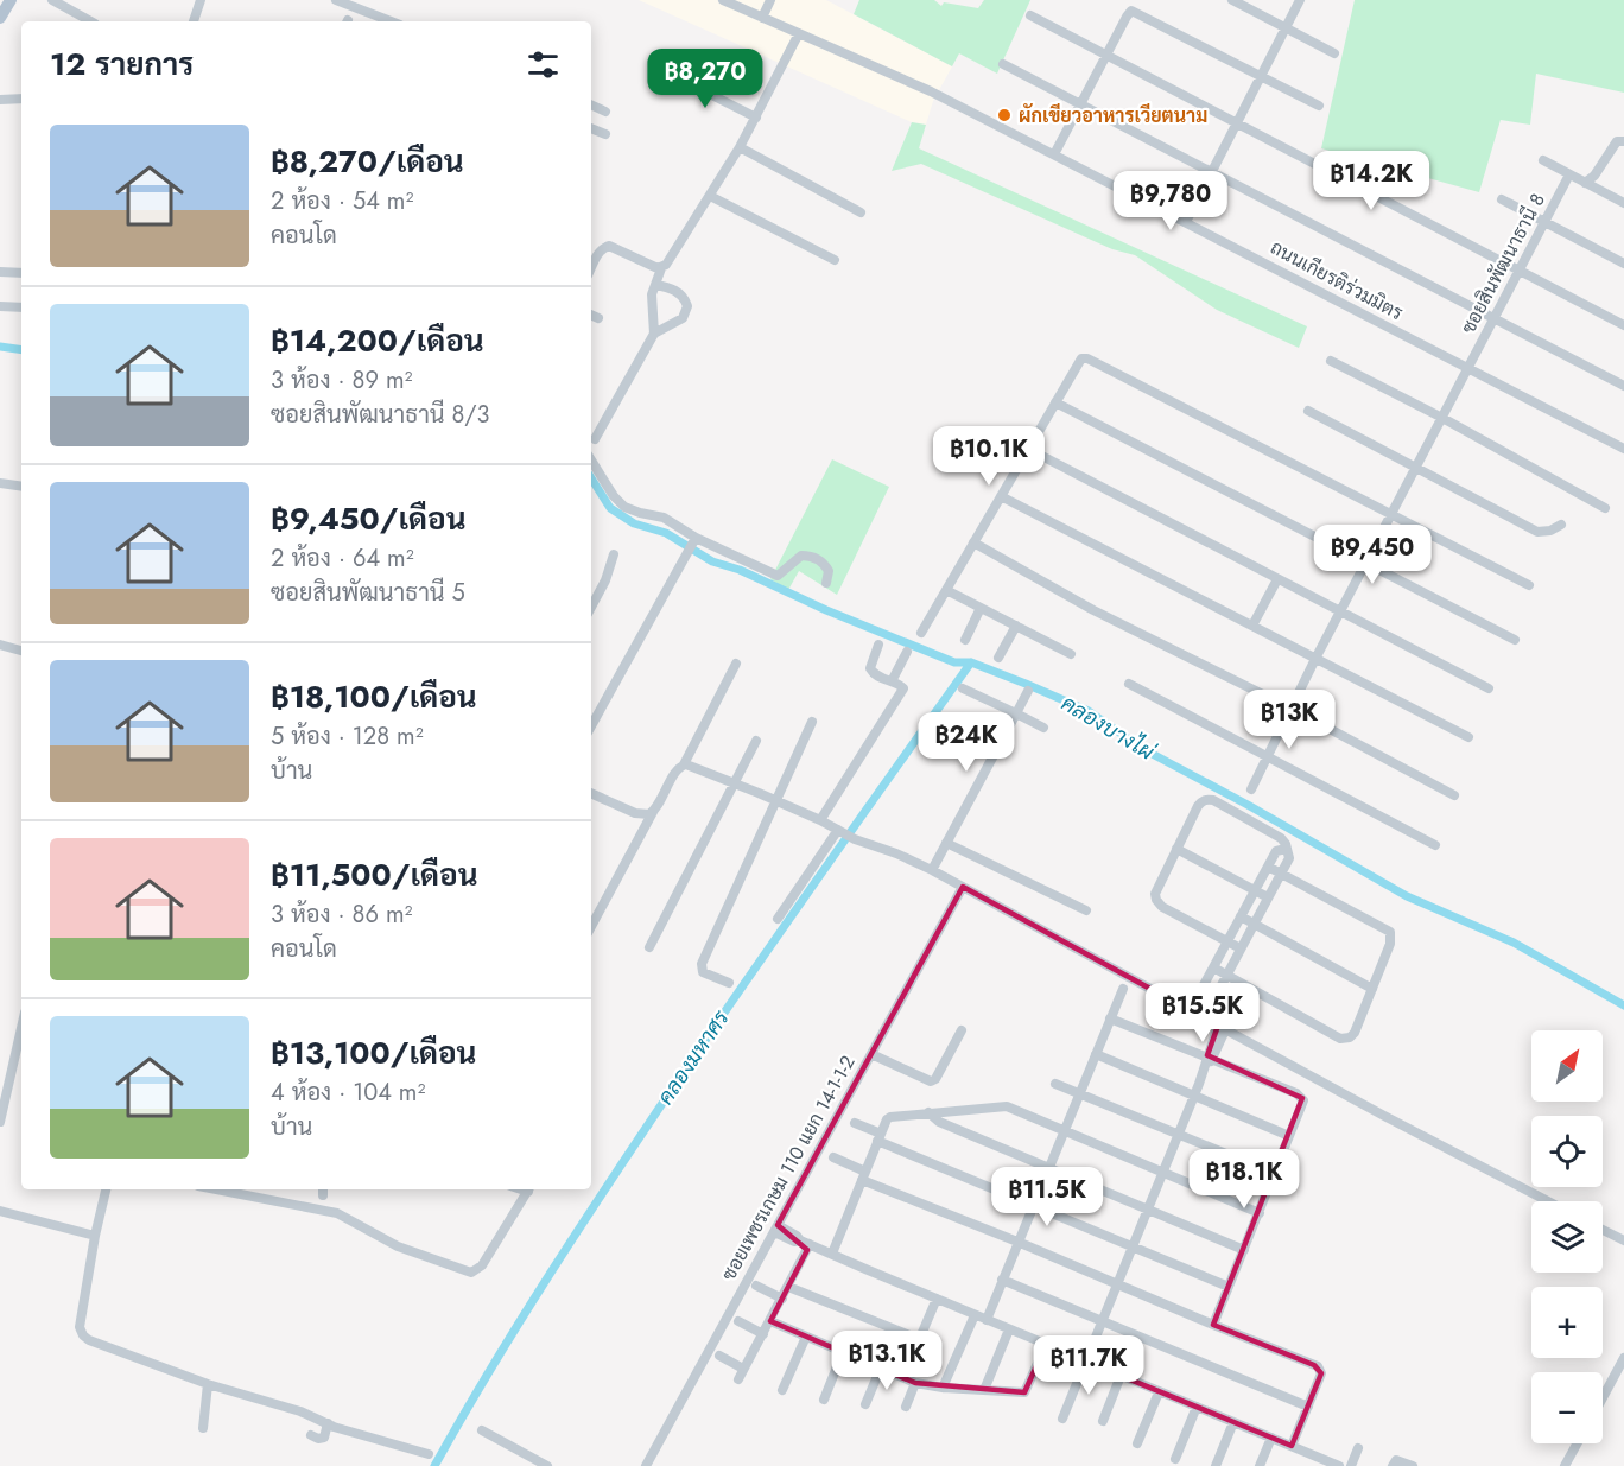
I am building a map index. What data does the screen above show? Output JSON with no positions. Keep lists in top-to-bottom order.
{
  "streets": {
    "street": ["ซอยสินพัฒนาธานี 8", "ถนนเกียรติร่วมมิตร", "ซอยเพชรเกษม 110 แยก 14-1-1-2"]
  },
  "crossings": [
    ["ซอยสินพัฒนาธานี 8", "ถนนเกียรติร่วมมิตร"]
  ],
  "water": ["คลองบางไผ่", "คลองมหาศร"],
  "places": ["ผักเขียวอาหารเวียตนาม"],
  "north": "top right",
  "page": {
    "heading": "12 รายการ",
    "price": [
      "฿8,270",
      "฿14.2K",
      "฿9,780",
      "฿10.1K",
      "฿9,450",
      "฿13K",
      "฿24K",
      "฿15.5K",
      "฿18.1K",
      "฿11.5K",
      "฿13.1K",
      "฿11.7K"
    ],
    "list": [
      {
        "name": "฿8,270/เดือน",
        "note": "2 ห้อง · 54 m² · คอนโด"
      },
      {
        "name": "฿14,200/เดือน",
        "note": "3 ห้อง · 89 m² · ซอยสินพัฒนาธานี 8/3"
      },
      {
        "name": "฿9,450/เดือน",
        "note": "2 ห้อง · 64 m² · ซอยสินพัฒนาธานี 5"
      },
      {
        "name": "฿18,100/เดือน",
        "note": "5 ห้อง · 128 m² · บ้าน"
      },
      {
        "name": "฿11,500/เดือน",
        "note": "3 ห้อง · 86 m² · คอนโด"
      },
      {
        "name": "฿13,100/เดือน",
        "note": "4 ห้อง · 104 m² · บ้าน"
      }
    ],
    "map_buttons": ["+", "−"]
  }
}
